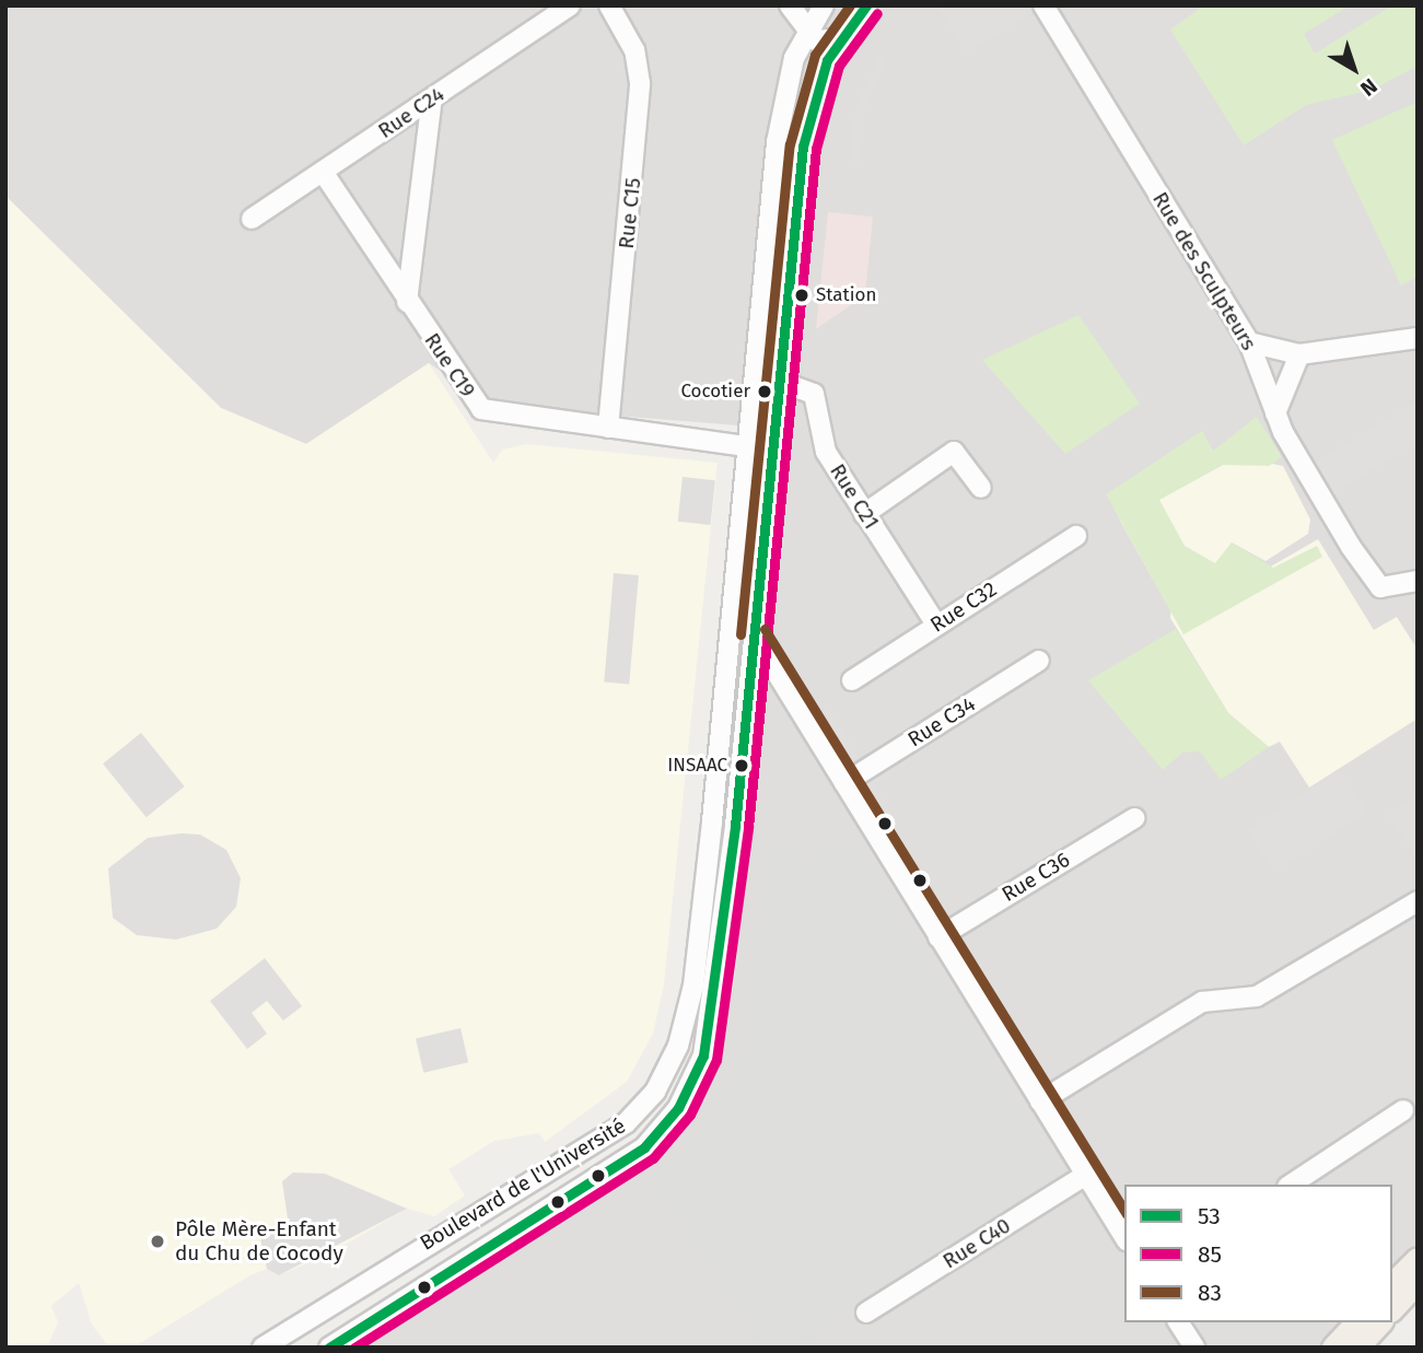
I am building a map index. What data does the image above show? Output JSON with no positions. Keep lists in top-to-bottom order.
{
  "streets": {
    "street": [
      "Rue C24",
      "Rue C15",
      "Rue des Sculpteurs",
      "Rue C19",
      "Rue C21",
      "Rue C32",
      "Rue C34",
      "Rue C36",
      "Boulevard de l'Université",
      "Rue C40"
    ]
  },
  "crossings": [
    ["Rue C24", "Rue C19"],
    ["Rue C15", "Rue C19"],
    ["Rue C19", "Boulevard de l'Université"],
    ["Rue C21", "Rue C32"],
    ["Rue C21", "Boulevard de l'Université"]
  ],
  "places": [
    "Station",
    "Cocotier",
    "INSAAC",
    "Pôle Mère-Enfant du Chu de Cocody"
  ],
  "lines": ["transit line 53", "transit line 83", "transit line 85"],
  "legend": ["53", "85", "83"],
  "north": "bottom right"
}
